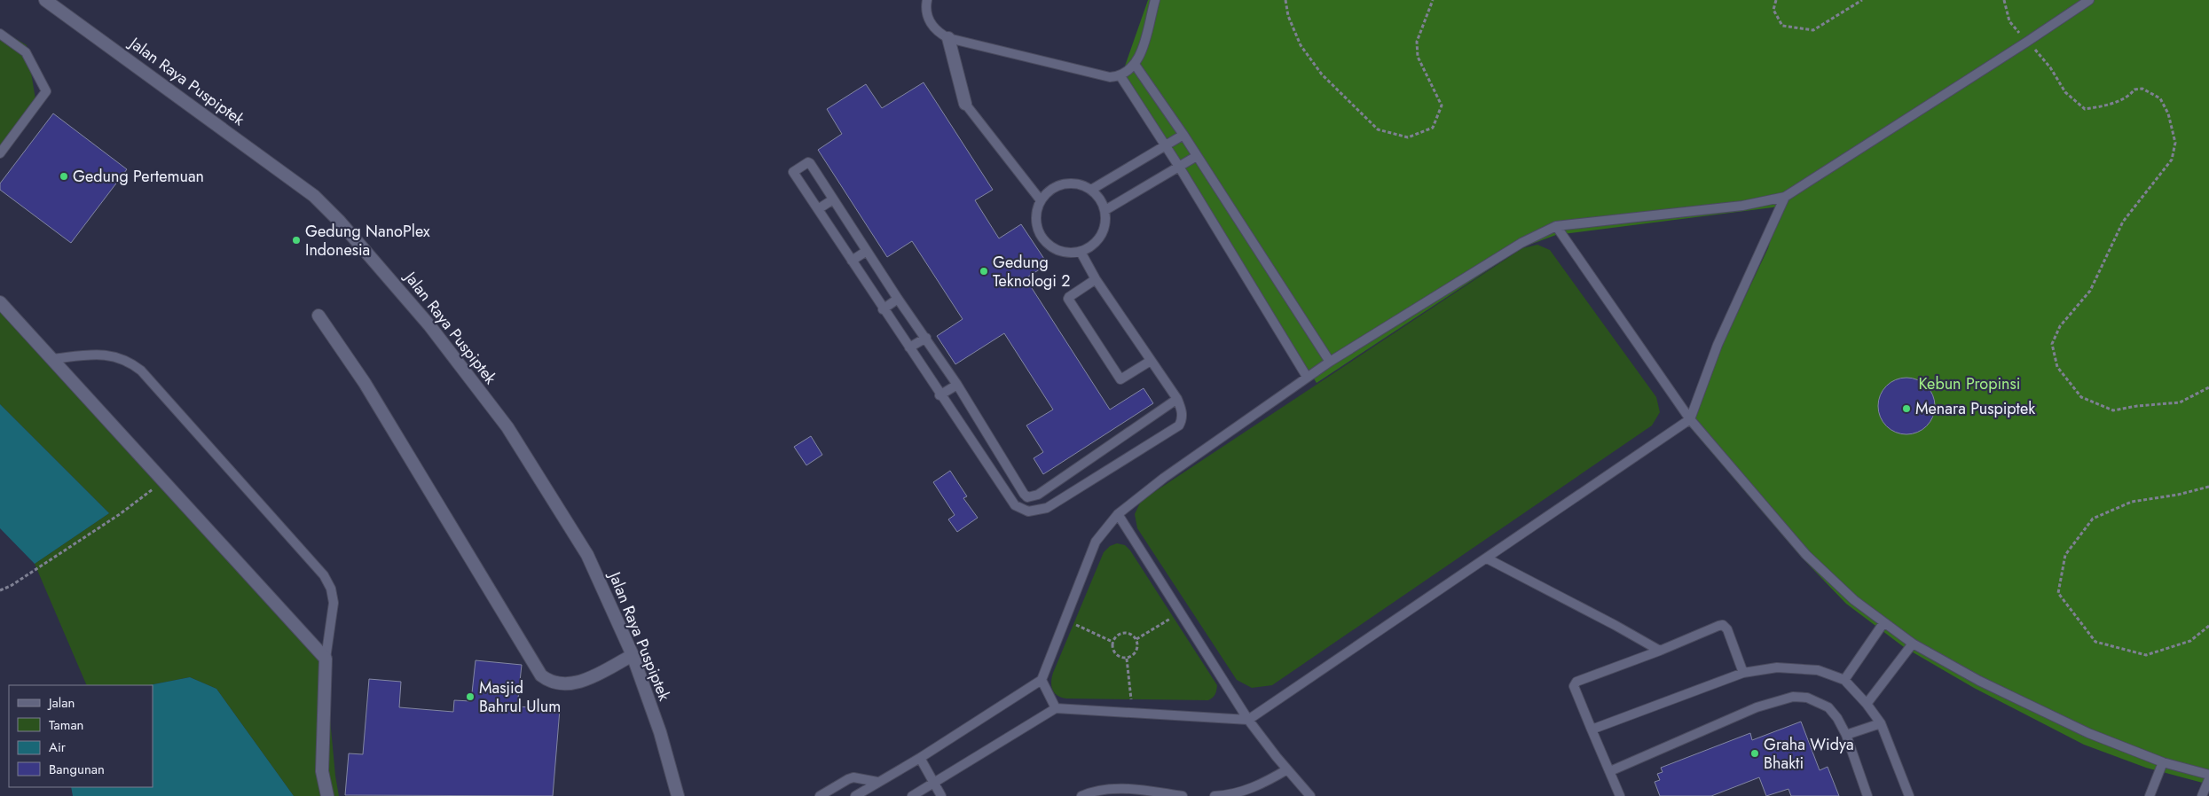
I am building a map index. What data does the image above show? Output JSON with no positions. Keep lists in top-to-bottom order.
{
  "streets": {
    "street": ["Jalan Raya Puspiptek"]
  },
  "parks": ["Kebun Propinsi"],
  "places": [
    "Gedung Pertemuan",
    "Gedung NanoPlex Indonesia",
    "Gedung Teknologi 2",
    "Menara Puspiptek",
    "Masjid Bahrul Ulum",
    "Graha Widya Bhakti"
  ],
  "legend": [
    "Jalan",
    "Taman",
    "Air",
    "Bangunan"
  ]
}
